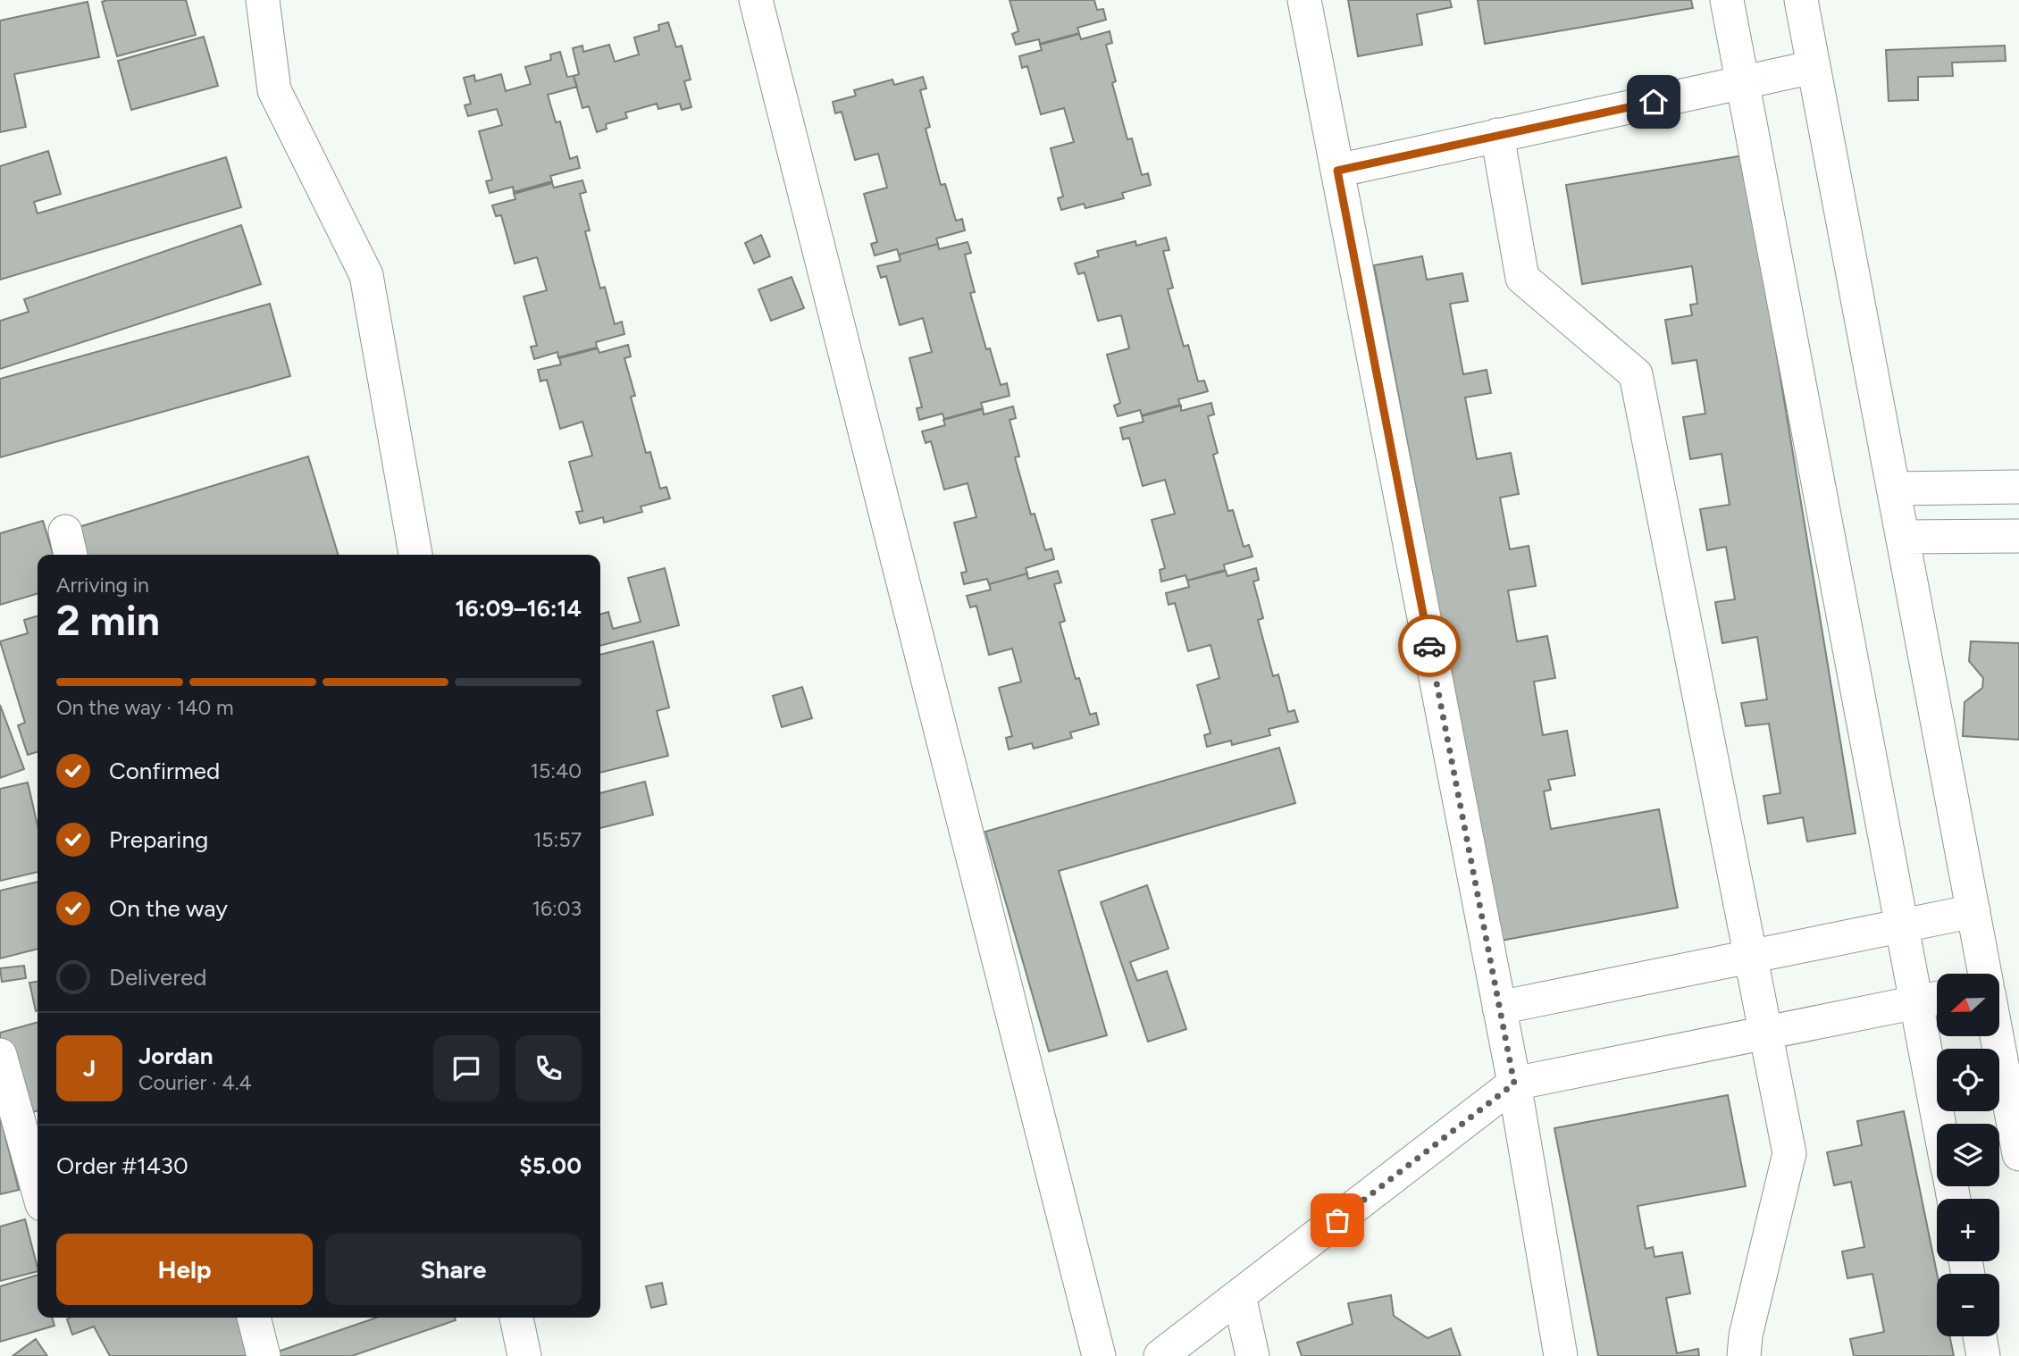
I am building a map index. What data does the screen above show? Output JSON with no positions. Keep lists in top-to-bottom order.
{
  "north": "left",
  "page": {
    "heading": ["2 min", "Arriving in", "16:09–16:14"],
    "panel": [
      "Jordan",
      "Courier · 4.4",
      "Order #1430",
      "$5.00"
    ],
    "bar": "On the way · 140 m",
    "list": [
      ["Confirmed", "15:40"],
      ["Preparing", "15:57"],
      ["On the way", "16:03"],
      "Delivered"
    ],
    "map_buttons": ["+", "−"],
    "round": "J",
    "buttons": ["Help", "Share"]
  }
}
